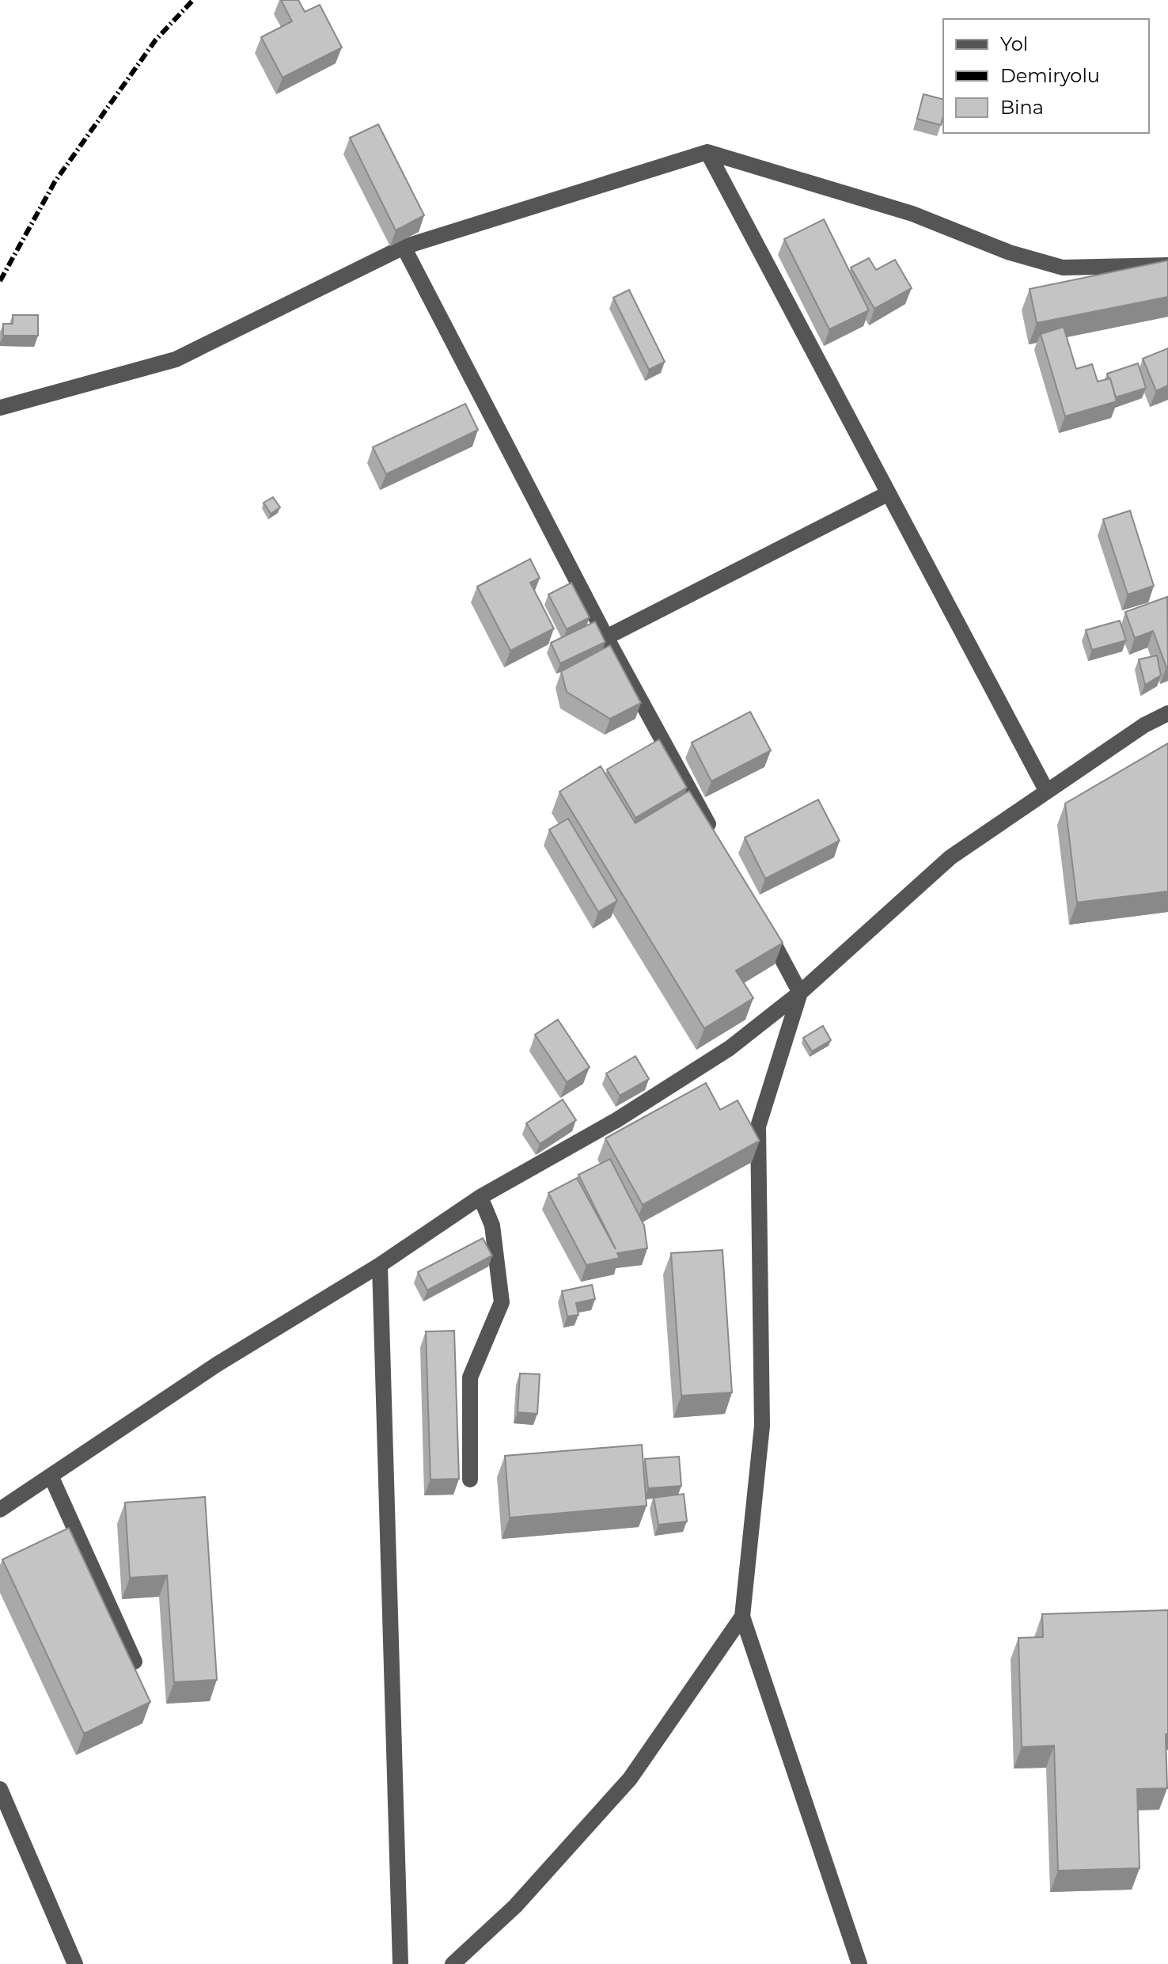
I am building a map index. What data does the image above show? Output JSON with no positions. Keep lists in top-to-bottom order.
{
  "legend": ["Yol", "Demiryolu", "Bina"]
}
